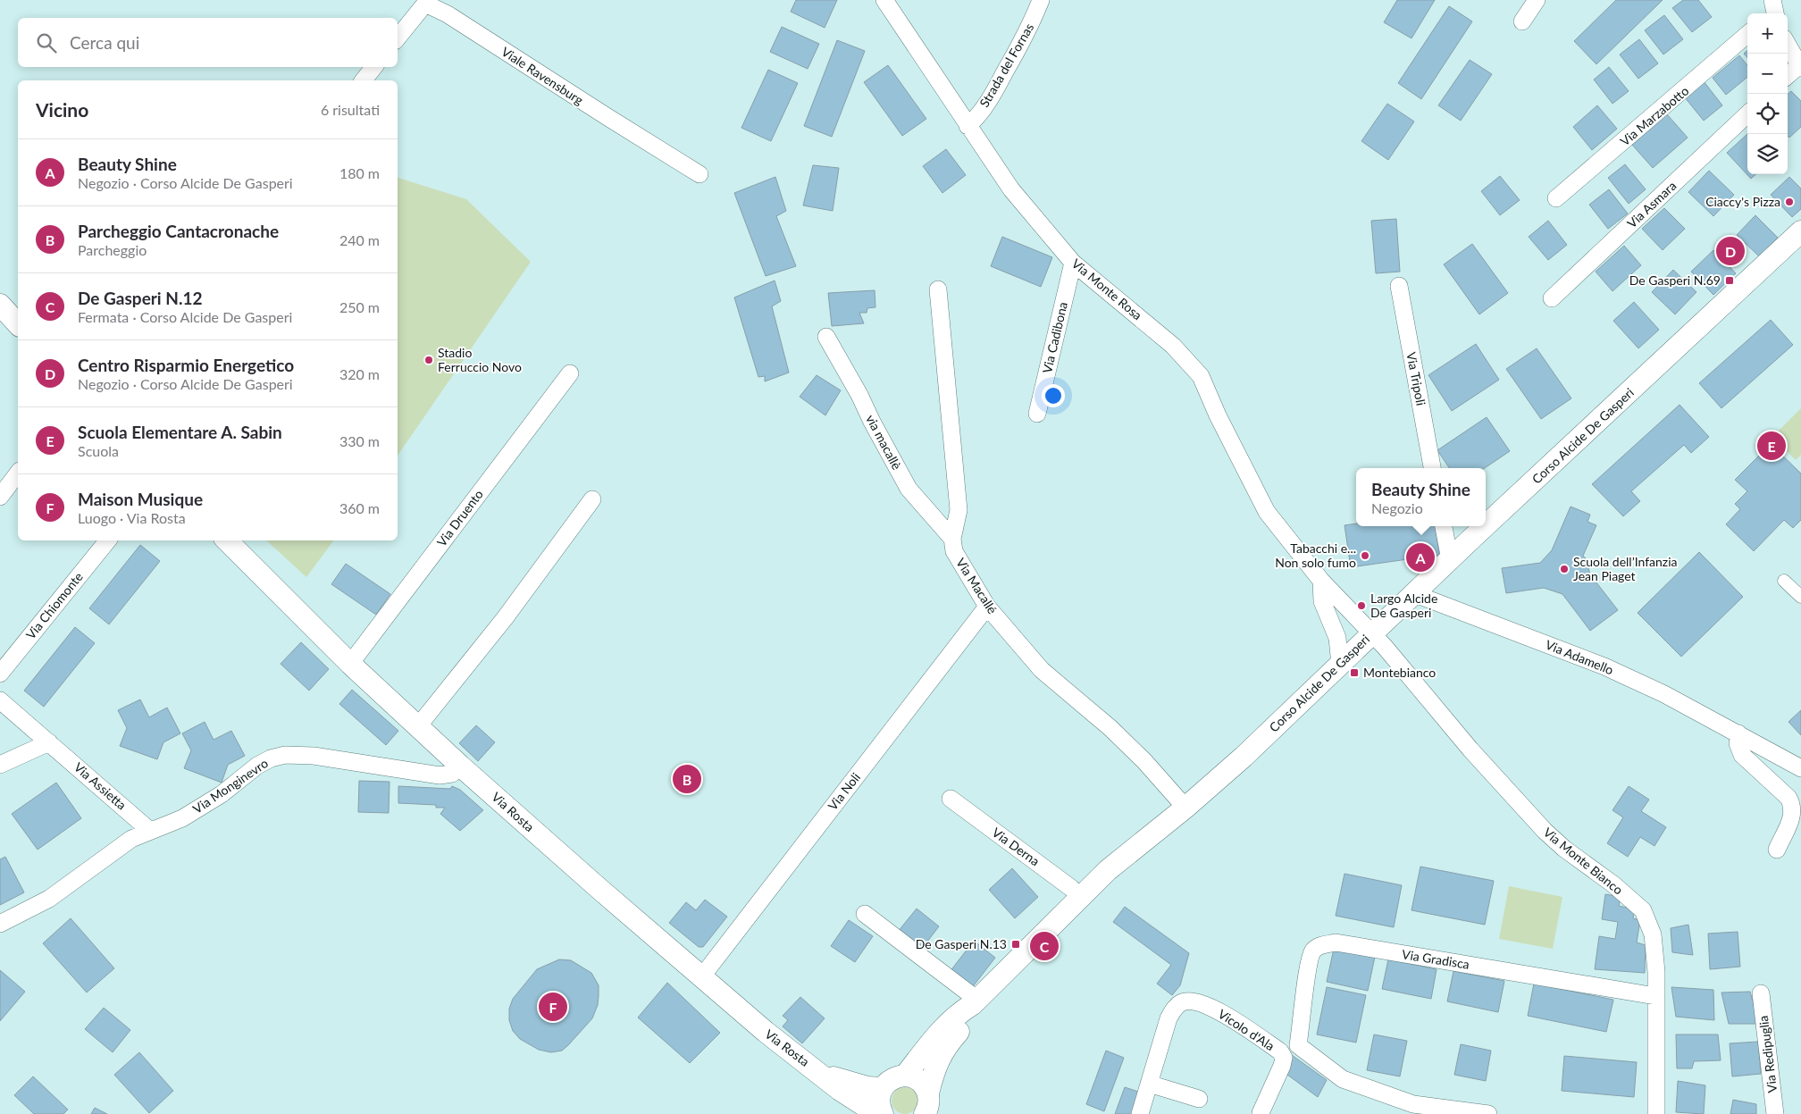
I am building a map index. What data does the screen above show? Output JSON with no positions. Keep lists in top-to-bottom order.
{
  "streets": {
    "street": [
      "Strada del Fornas",
      "Viale Ravensburg",
      "Via Marzabotto",
      "Via Asmara",
      "Via Monte Rosa",
      "Via Cadibona",
      "Via Tripoli",
      "Corso Alcide De Gasperi",
      "via macallè",
      "Via Druento",
      "Via Macallé",
      "Via Chiomonte",
      "Via Adamello",
      "Via Assietta",
      "Via Monginevro",
      "Via Noli",
      "Via Rosta",
      "Via Derna",
      "Via Monte Bianco",
      "Via Gradisca",
      "Vicolo d'Ala",
      "Via Redipuglia"
    ]
  },
  "crossings": [
    ["Strada del Fornas", "Via Monte Rosa"],
    ["Via Monte Rosa", "Via Cadibona"],
    ["Corso Alcide De Gasperi", "Via Macallé"],
    ["Corso Alcide De Gasperi", "Via Adamello"],
    ["Corso Alcide De Gasperi", "Via Derna"],
    ["Corso Alcide De Gasperi", "Via Monte Bianco"],
    ["via macallè", "Via Macallé"],
    ["Via Druento", "Via Rosta"],
    ["Via Macallé", "Via Noli"],
    ["Via Assietta", "Via Monginevro"],
    ["Via Monginevro", "Via Rosta"],
    ["Via Noli", "Via Rosta"],
    ["Via Monte Bianco", "Via Gradisca"]
  ],
  "places": {
    "other": [
      "Ciaccy's Pizza",
      "Stadio Ferruccio Novo",
      "Tabacchi e... Non solo fumo",
      "Scuola dell’Infanzia Jean Piaget",
      "Largo Alcide De Gasperi"
    ],
    "transit": ["De Gasperi N.69", "Montebianco", "De Gasperi N.13"]
  },
  "page": {
    "map_buttons": ["+", "−"],
    "search": "Cerca qui",
    "heading": ["Vicino", "6 risultati"],
    "list": [
      {
        "mark": "A",
        "name": "Beauty Shine",
        "note": "Negozio · Corso Alcide De Gasperi",
        "value": "180 m"
      },
      {
        "mark": "B",
        "name": "Parcheggio Cantacronache",
        "note": "Parcheggio",
        "value": "240 m"
      },
      {
        "mark": "C",
        "name": "De Gasperi N.12",
        "note": "Fermata · Corso Alcide De Gasperi",
        "value": "250 m"
      },
      {
        "mark": "D",
        "name": "Centro Risparmio Energetico",
        "note": "Negozio · Corso Alcide De Gasperi",
        "value": "320 m"
      },
      {
        "mark": "E",
        "name": "Scuola Elementare A. Sabin",
        "note": "Scuola",
        "value": "330 m"
      },
      {
        "mark": "F",
        "name": "Maison Musique",
        "note": "Luogo · Via Rosta",
        "value": "360 m"
      }
    ],
    "pins": [
      "D",
      "E",
      "A",
      "B",
      "C",
      "F"
    ],
    "popup": ["Beauty Shine", "Negozio"]
  }
}
